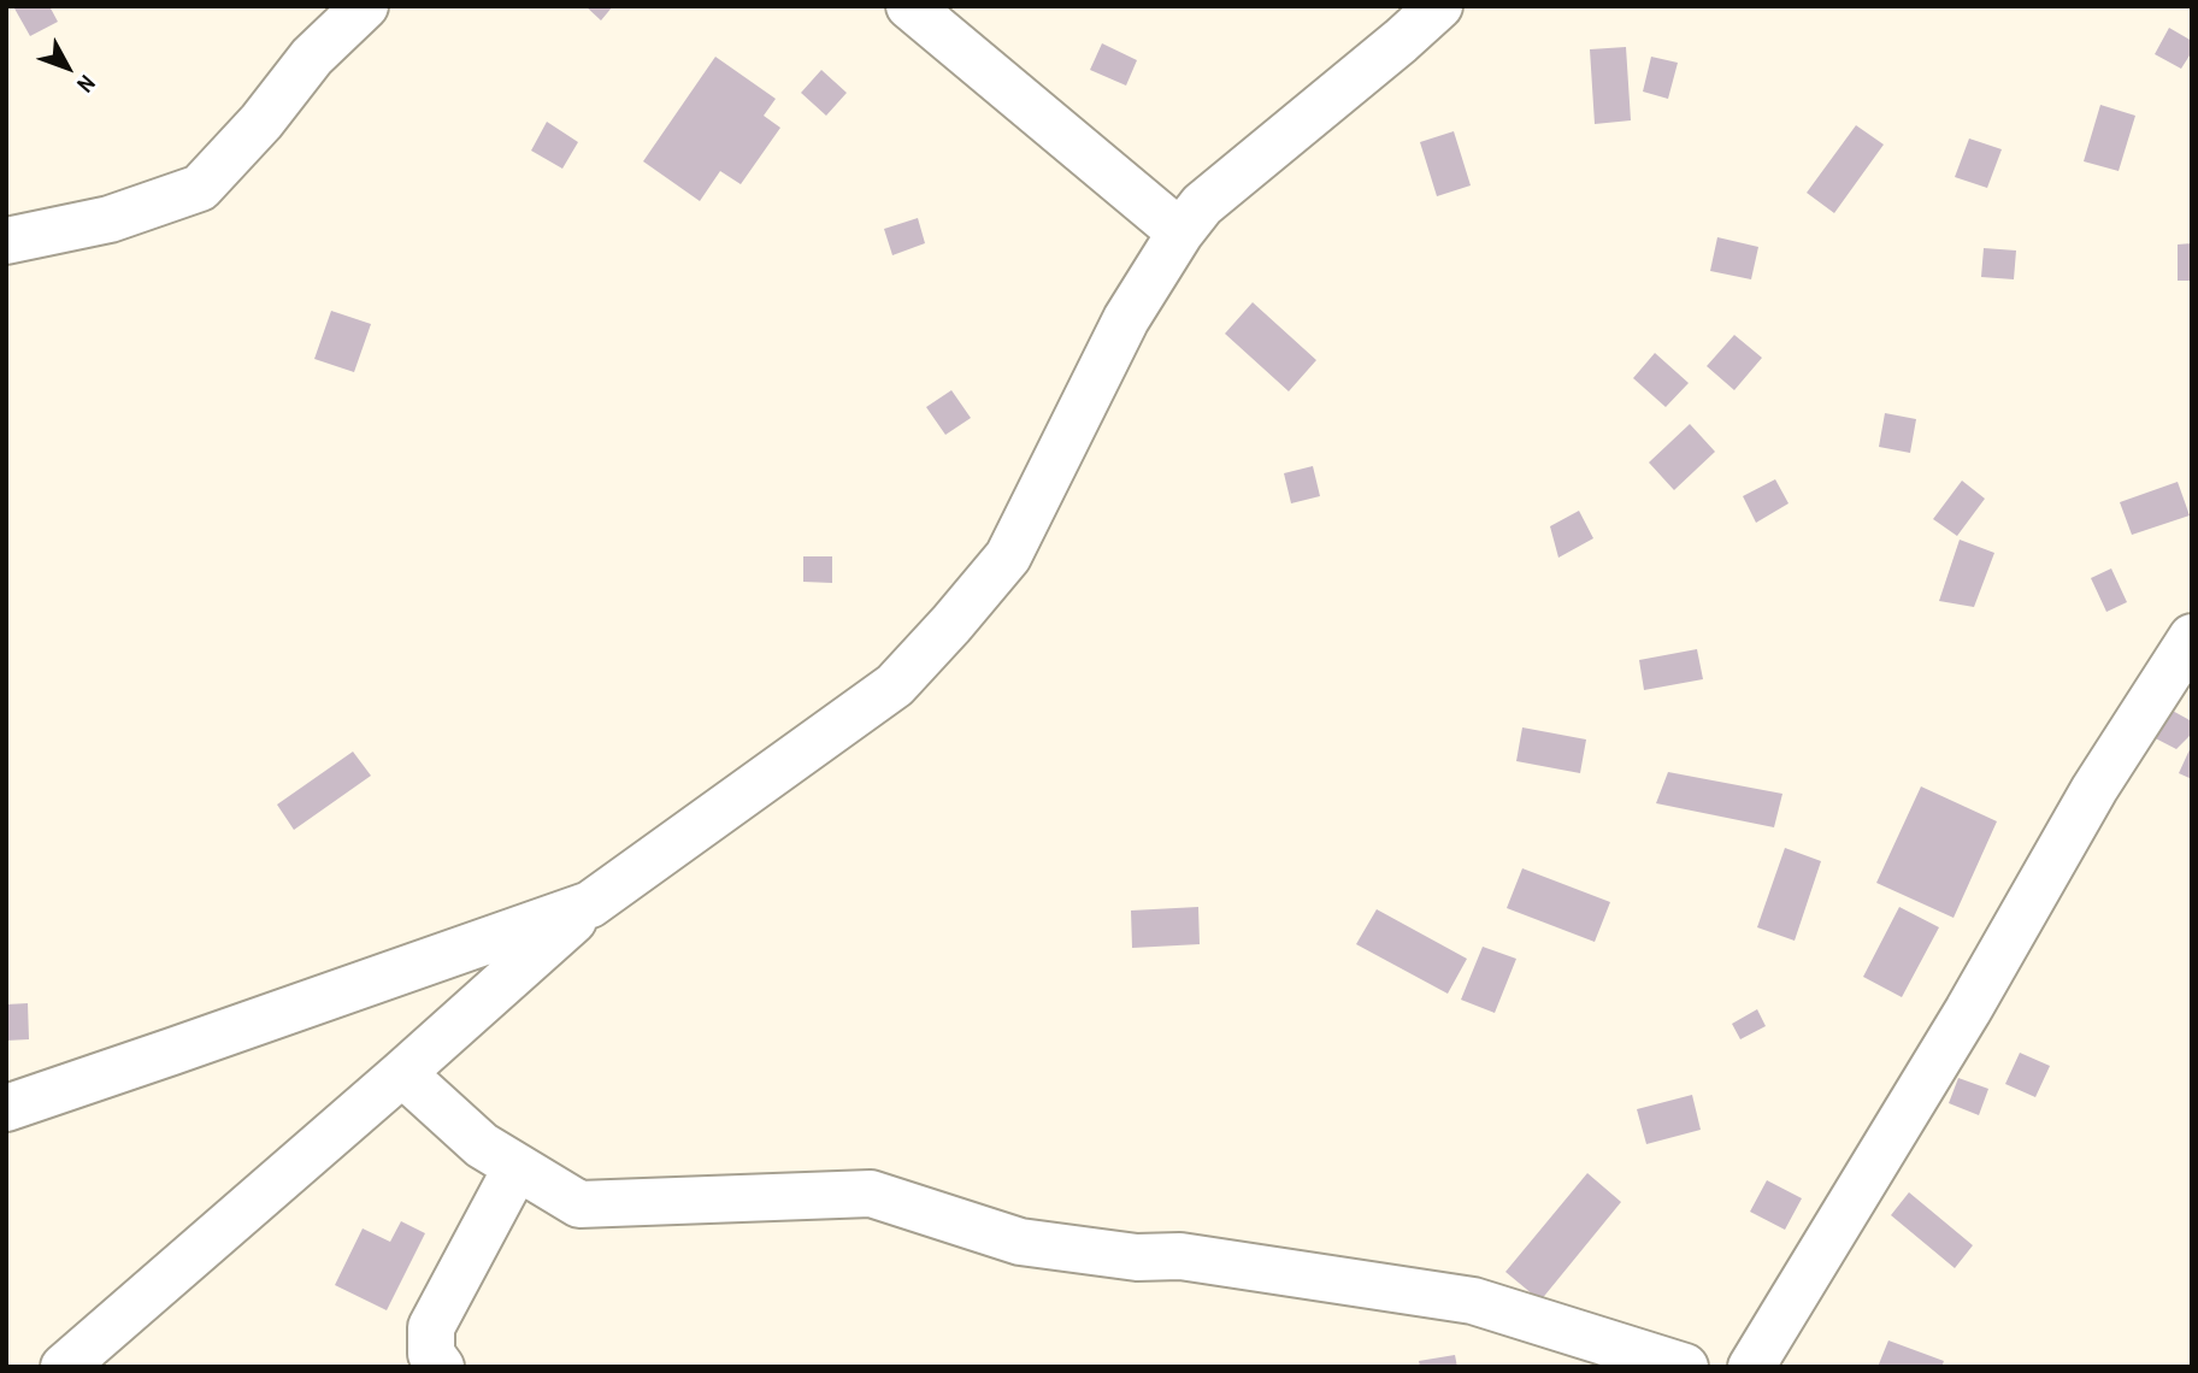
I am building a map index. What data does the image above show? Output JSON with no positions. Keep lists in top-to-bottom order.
{
  "north": "bottom right"
}
